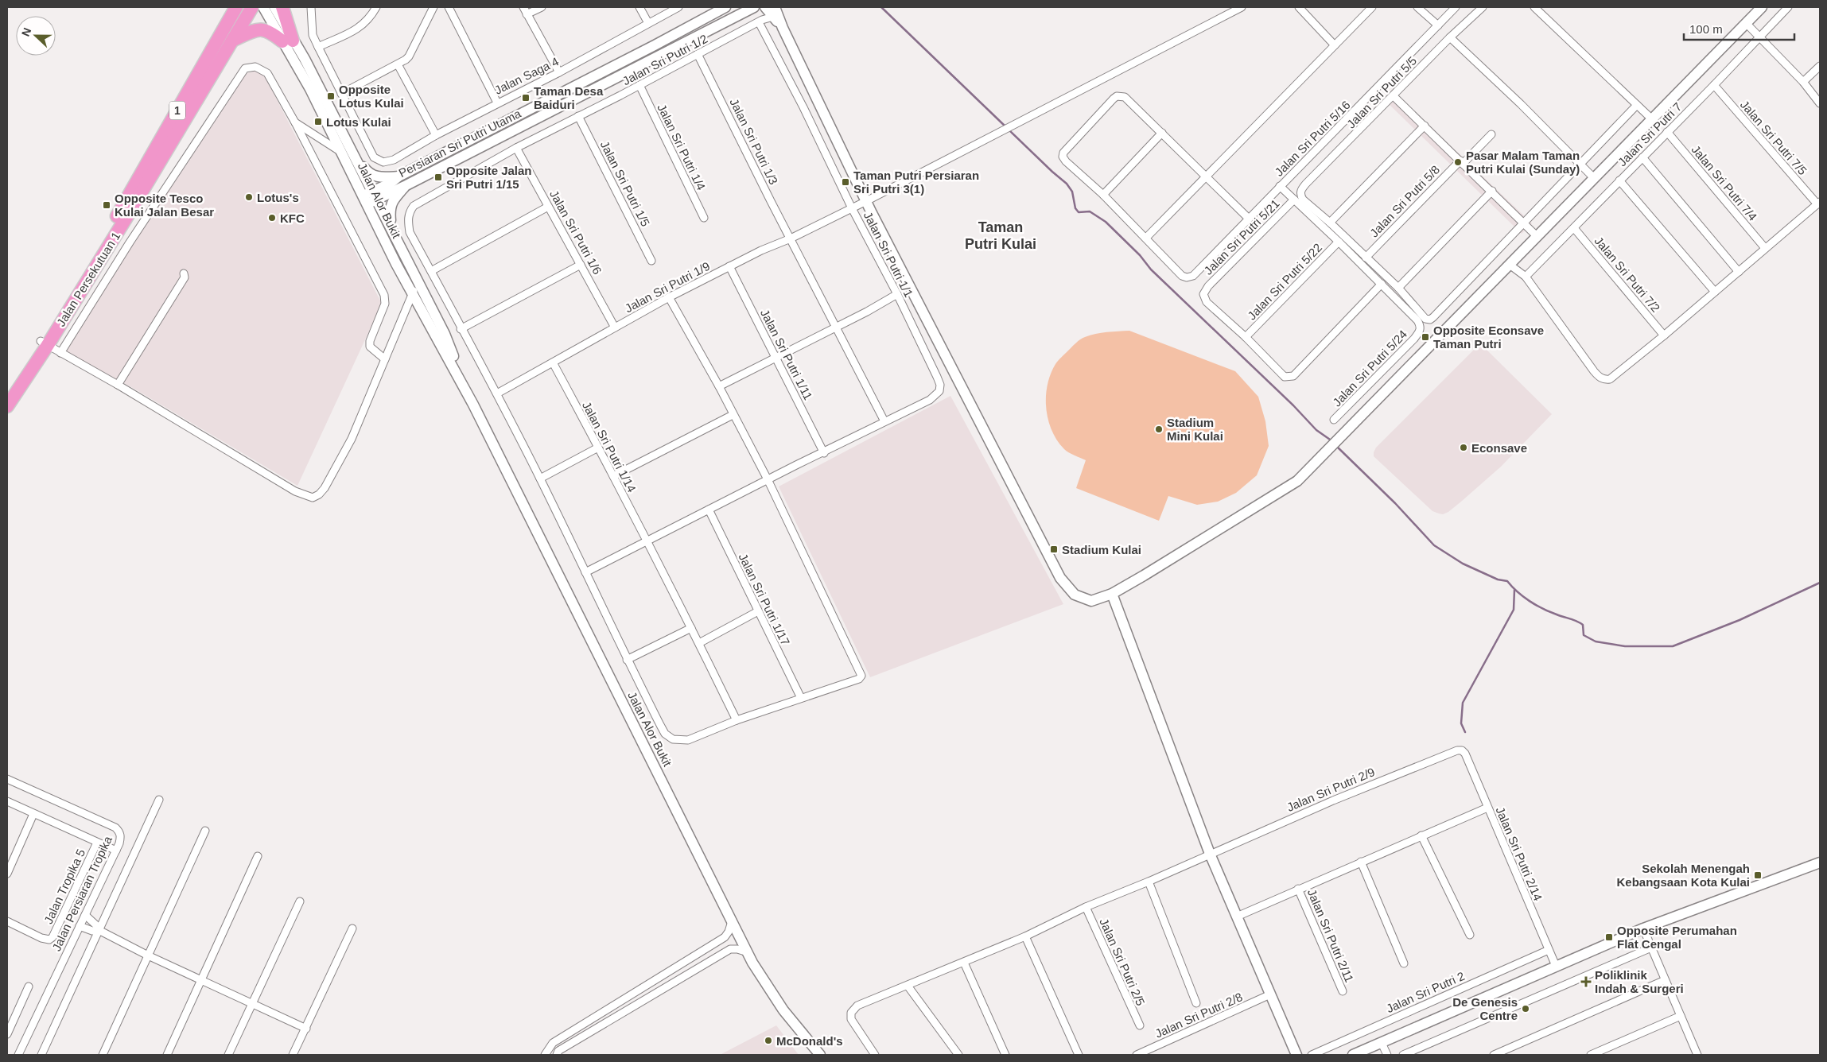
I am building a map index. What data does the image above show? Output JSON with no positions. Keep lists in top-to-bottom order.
{
  "streets": {
    "highway": ["1", "Jalan Persekutuan 1"],
    "street": [
      "Jalan Sri Putri 1/2",
      "Jalan Saga 4",
      "Jalan Sri Putri 5/5",
      "Jalan Sri Putri 7",
      "Jalan Sri Putri 7/5",
      "Jalan Sri Putri 5/16",
      "Jalan Sri Putri 1/3",
      "Persiaran Sri Putri Utama",
      "Jalan Sri Putri 1/4",
      "Jalan Sri Putri 7/4",
      "Jalan Sri Putri 1/5",
      "Jalan Alor Bukit",
      "Jalan Sri Putri 5/8",
      "Jalan Sri Putri 1/6",
      "Jalan Sri Putri 5/21",
      "Jalan Sri Putri 1/1",
      "Jalan Sri Putri 7/2",
      "Jalan Sri Putri 5/22",
      "Jalan Sri Putri 1/9",
      "Jalan Sri Putri 1/11",
      "Jalan Sri Putri 5/24",
      "Jalan Sri Putri 1/14",
      "Jalan Sri Putri 1/17",
      "Jalan Sri Putri 2/9",
      "Jalan Sri Putri 2/14",
      "Jalan Tropika 5",
      "Jalan Persiaran Tropika",
      "Jalan Sri Putri 2/11",
      "Jalan Sri Putri 2/5",
      "Jalan Sri Putri 2",
      "Jalan Sri Putri 2/8"
    ]
  },
  "crossings": [
    ["Jalan Sri Putri 1/2", "Jalan Sri Putri 1/3"],
    ["Jalan Sri Putri 1/2", "Jalan Sri Putri 1/4"],
    ["Jalan Sri Putri 1/2", "Jalan Sri Putri 1/5"],
    ["Jalan Sri Putri 1/2", "Jalan Sri Putri 1/6"],
    ["Jalan Sri Putri 1/2", "Jalan Sri Putri 1/1"],
    ["Jalan Sri Putri 5/5", "Jalan Sri Putri 5/21"],
    ["Jalan Sri Putri 7", "Jalan Sri Putri 7/5"],
    ["Jalan Sri Putri 7", "Jalan Sri Putri 7/4"],
    ["Jalan Sri Putri 7", "Jalan Sri Putri 7/2"],
    ["Jalan Sri Putri 1/3", "Jalan Sri Putri 1/1"],
    ["Jalan Sri Putri 1/3", "Jalan Sri Putri 1/9"],
    ["Persiaran Sri Putri Utama", "Jalan Alor Bukit"],
    ["Jalan Sri Putri 1/6", "Jalan Sri Putri 1/9"],
    ["Jalan Sri Putri 5/21", "Jalan Sri Putri 5/22"],
    ["Jalan Sri Putri 1/1", "Jalan Sri Putri 1/9"],
    ["Jalan Sri Putri 1/9", "Jalan Sri Putri 1/11"],
    ["Jalan Sri Putri 1/9", "Jalan Sri Putri 1/14"],
    ["Jalan Sri Putri 2/9", "Jalan Sri Putri 2/14"],
    ["Jalan Sri Putri 2/9", "Jalan Sri Putri 2/5"],
    ["Jalan Sri Putri 2/14", "Jalan Sri Putri 2"]
  ],
  "districts": ["Taman Putri Kulai"],
  "places": {
    "transit": [
      "Opposite Lotus Kulai",
      "Taman Desa Baiduri",
      "Lotus Kulai",
      "Opposite Jalan Sri Putri 1/15",
      "Taman Putri Persiaran Sri Putri 3(1)",
      "Opposite Tesco Kulai Jalan Besar",
      "Opposite Econsave Taman Putri",
      "Stadium Kulai",
      "Sekolah Menengah Kebangsaan Kota Kulai",
      "Opposite Perumahan Flat Cengal"
    ],
    "other": [
      "Pasar Malam Taman Putri Kulai (Sunday)",
      "Lotus's",
      "KFC",
      "Stadium Mini Kulai",
      "Econsave",
      "De Genesis Centre",
      "McDonald's"
    ],
    "health": ["Poliklinik Indah & Surgeri"]
  },
  "scale_bar": "100 m",
  "north": "left"
}
